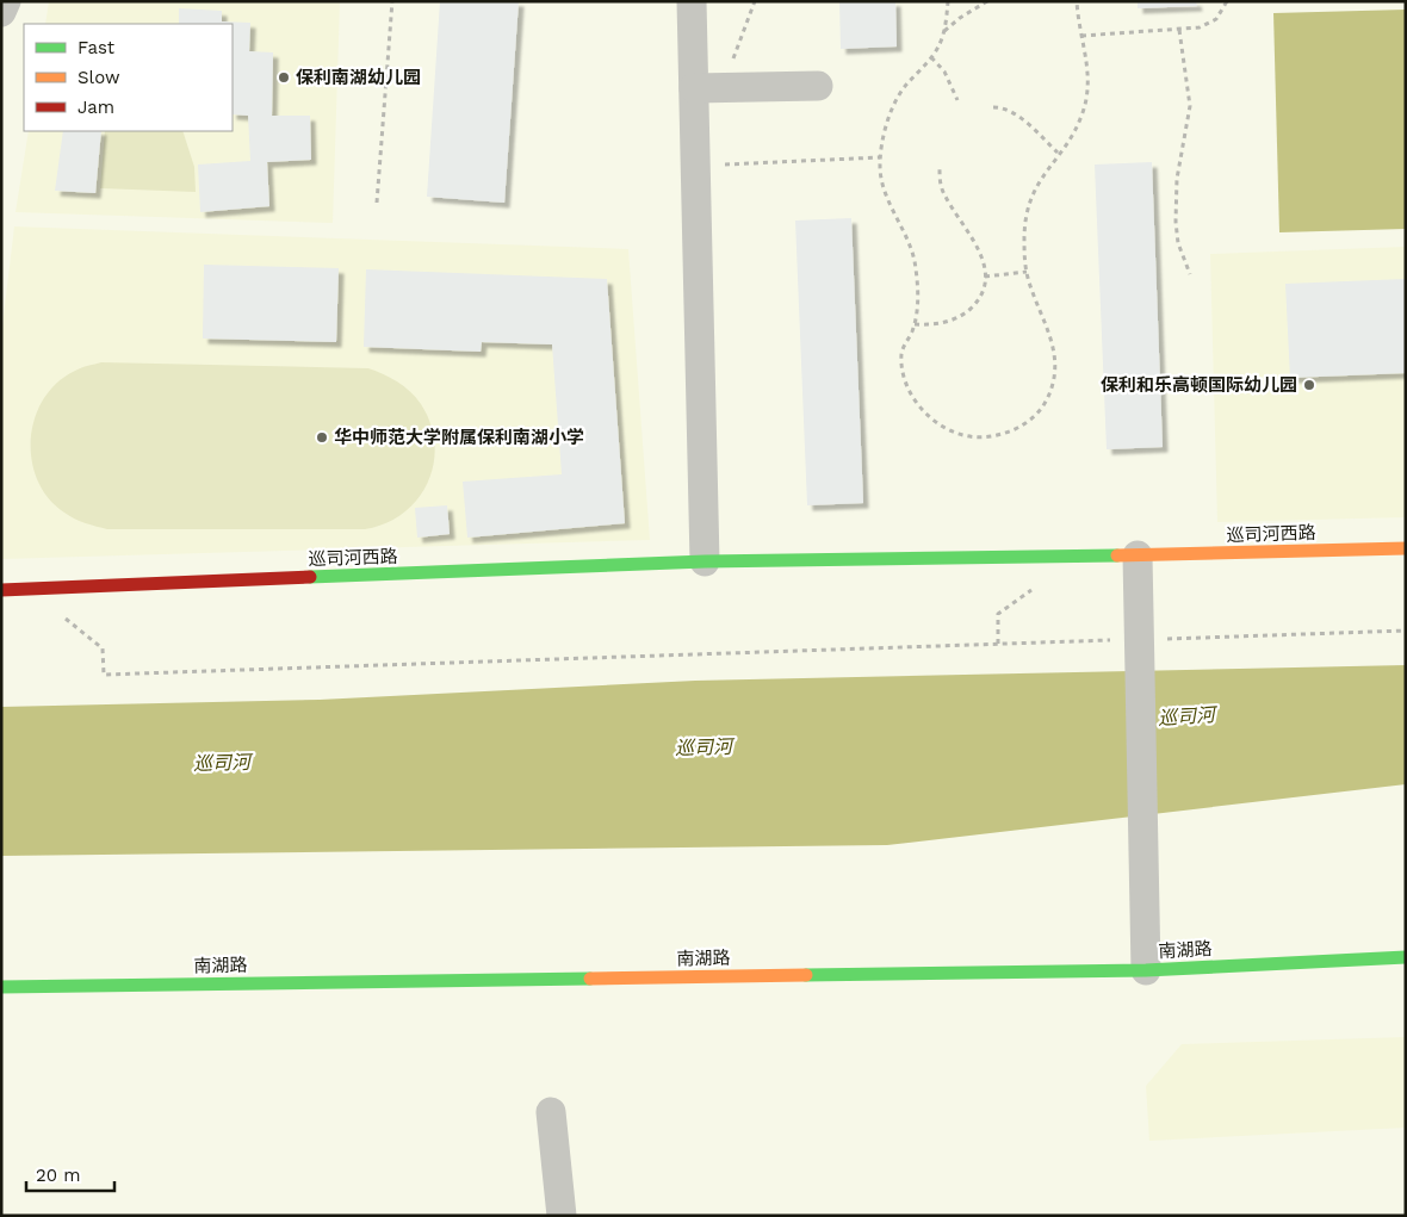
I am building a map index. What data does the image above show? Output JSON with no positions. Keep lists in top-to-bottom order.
{
  "streets": {
    "street": ["巡司河西路", "南湖路"]
  },
  "water": ["巡司河"],
  "places": ["保利南湖幼儿园", "保利和乐高顿国际幼儿园", "华中师范大学附属保利南湖小学"],
  "legend": ["Fast", "Slow", "Jam"],
  "scale_bar": "20 m"
}
